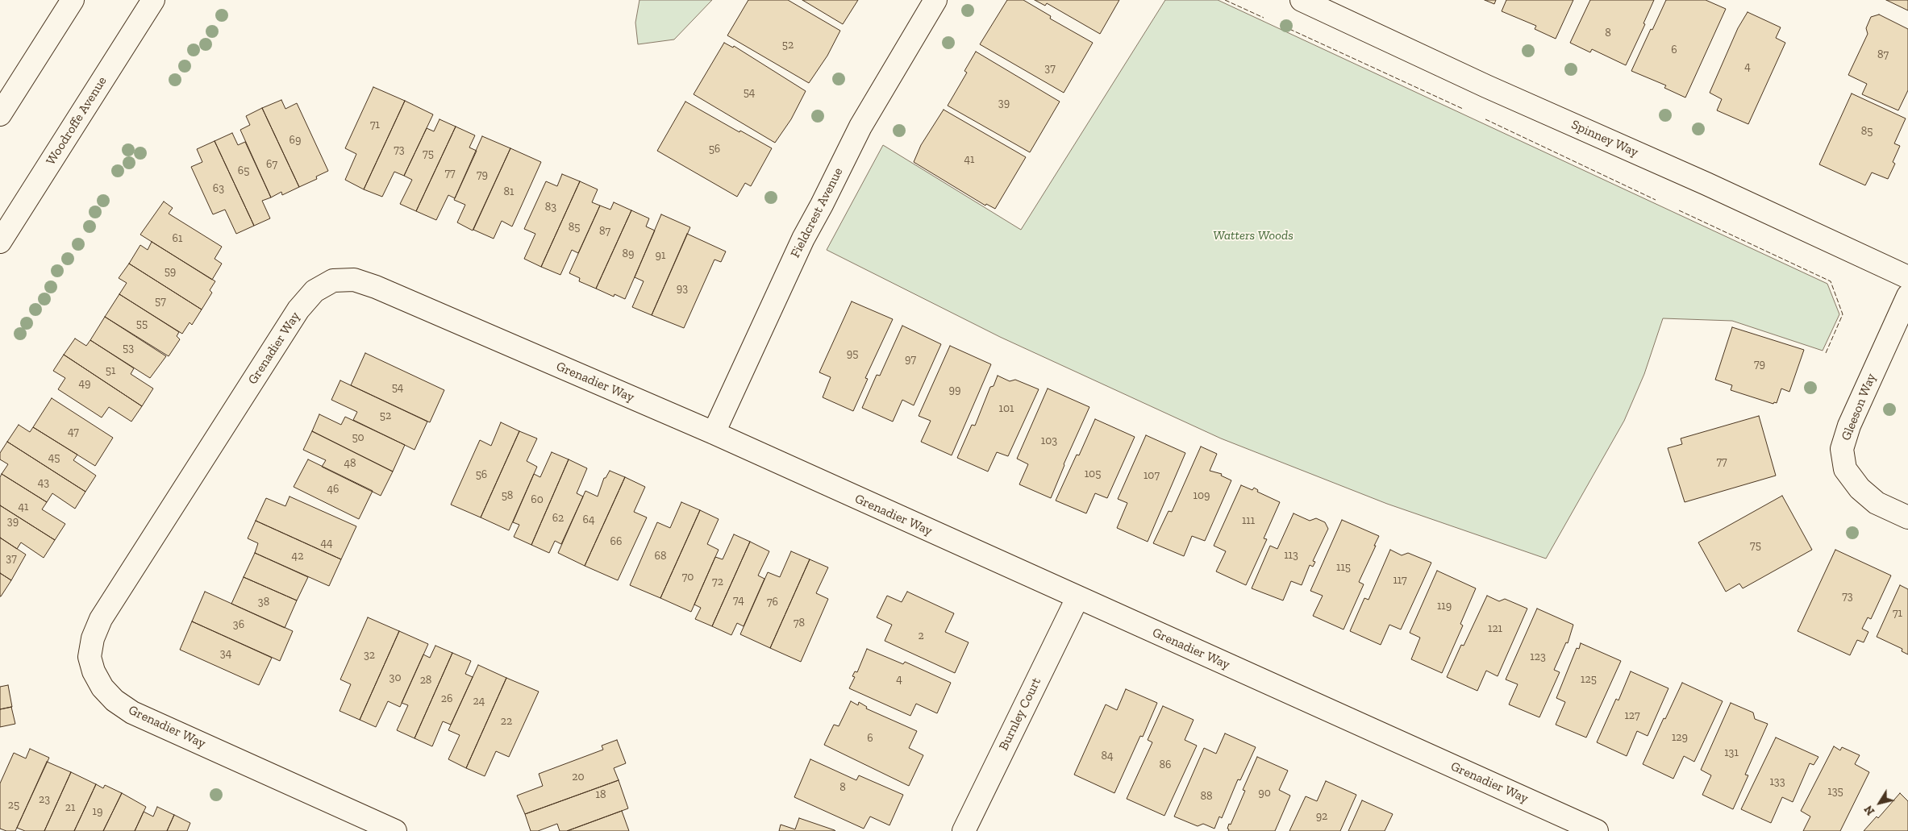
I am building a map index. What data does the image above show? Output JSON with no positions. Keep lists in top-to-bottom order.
{
  "streets": {
    "street": [
      "Woodroffe Avenue",
      "Spinney Way",
      "Fieldcrest Avenue",
      "Grenadier Way",
      "Gleeson Way",
      "Burnley Court"
    ]
  },
  "crossings": [
    ["Fieldcrest Avenue", "Grenadier Way"],
    ["Grenadier Way", "Burnley Court"]
  ],
  "parks": ["Watters Woods"],
  "house_numbers": [
    "8",
    "52",
    "6",
    "87",
    "4",
    "37",
    "54",
    "39",
    "71",
    "85",
    "69",
    "56",
    "73",
    "75",
    "41",
    "67",
    "65",
    "77",
    "79",
    "63",
    "81",
    "83",
    "85",
    "87",
    "61",
    "89",
    "91",
    "59",
    "93",
    "57",
    "55",
    "53",
    "95",
    "97",
    "79",
    "51",
    "49",
    "54",
    "99",
    "101",
    "52",
    "47",
    "50",
    "103",
    "45",
    "77",
    "48",
    "105",
    "56",
    "107",
    "43",
    "46",
    "58",
    "109",
    "60",
    "41",
    "62",
    "64",
    "111",
    "39",
    "66",
    "44",
    "75",
    "113",
    "42",
    "68",
    "37",
    "115",
    "70",
    "117",
    "72",
    "73",
    "74",
    "38",
    "76",
    "119",
    "71",
    "78",
    "36",
    "121",
    "2",
    "34",
    "32",
    "123",
    "30",
    "4",
    "125",
    "28",
    "26",
    "24",
    "127",
    "22",
    "129",
    "6",
    "131",
    "84",
    "86",
    "20",
    "133",
    "8",
    "135",
    "90",
    "18",
    "88",
    "23",
    "25",
    "21",
    "19",
    "92"
  ],
  "north": "bottom left"
}
